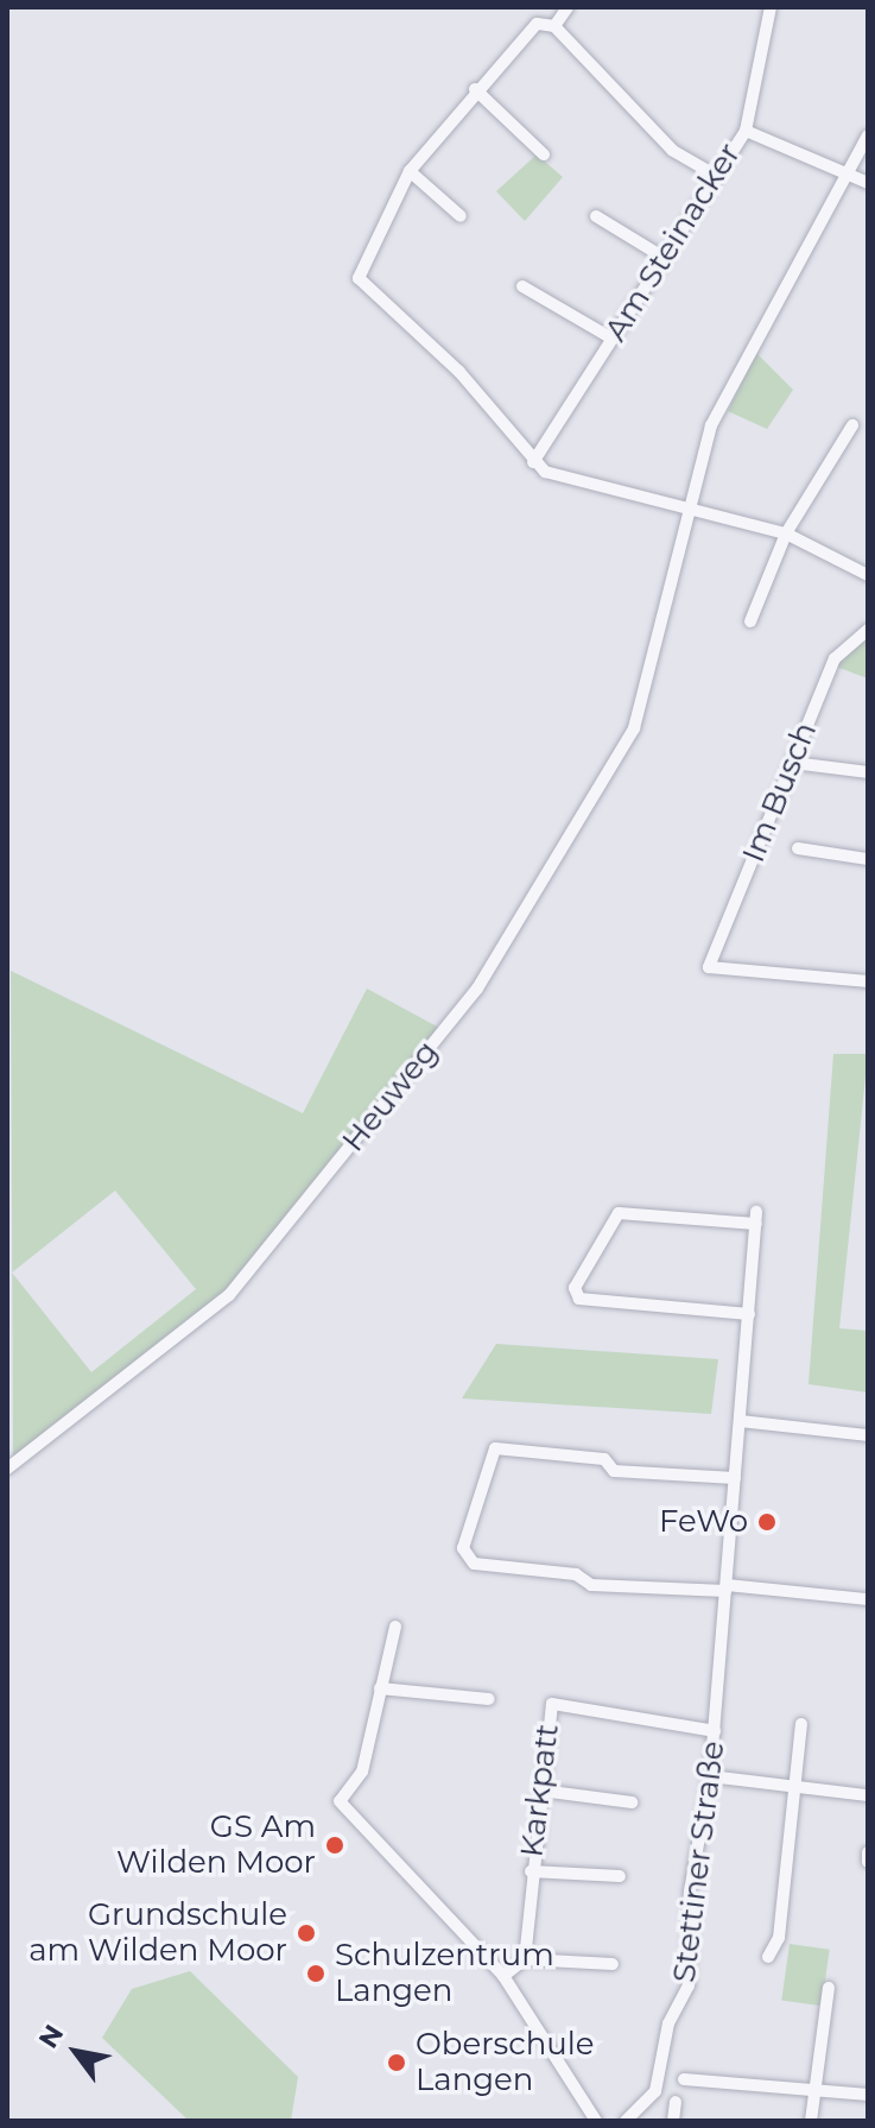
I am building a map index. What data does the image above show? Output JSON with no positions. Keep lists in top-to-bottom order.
{
  "streets": {
    "street": [
      "Am Steinacker",
      "Im Busch",
      "Heuweg",
      "Karkpatt",
      "Stettiner Straße"
    ]
  },
  "crossings": [
    ["Karkpatt", "Stettiner Straße"]
  ],
  "places": [
    "FeWo",
    "GS Am Wilden Moor",
    "Grundschule am Wilden Moor",
    "Schulzentrum Langen",
    "Oberschule Langen"
  ],
  "north": "top left"
}
